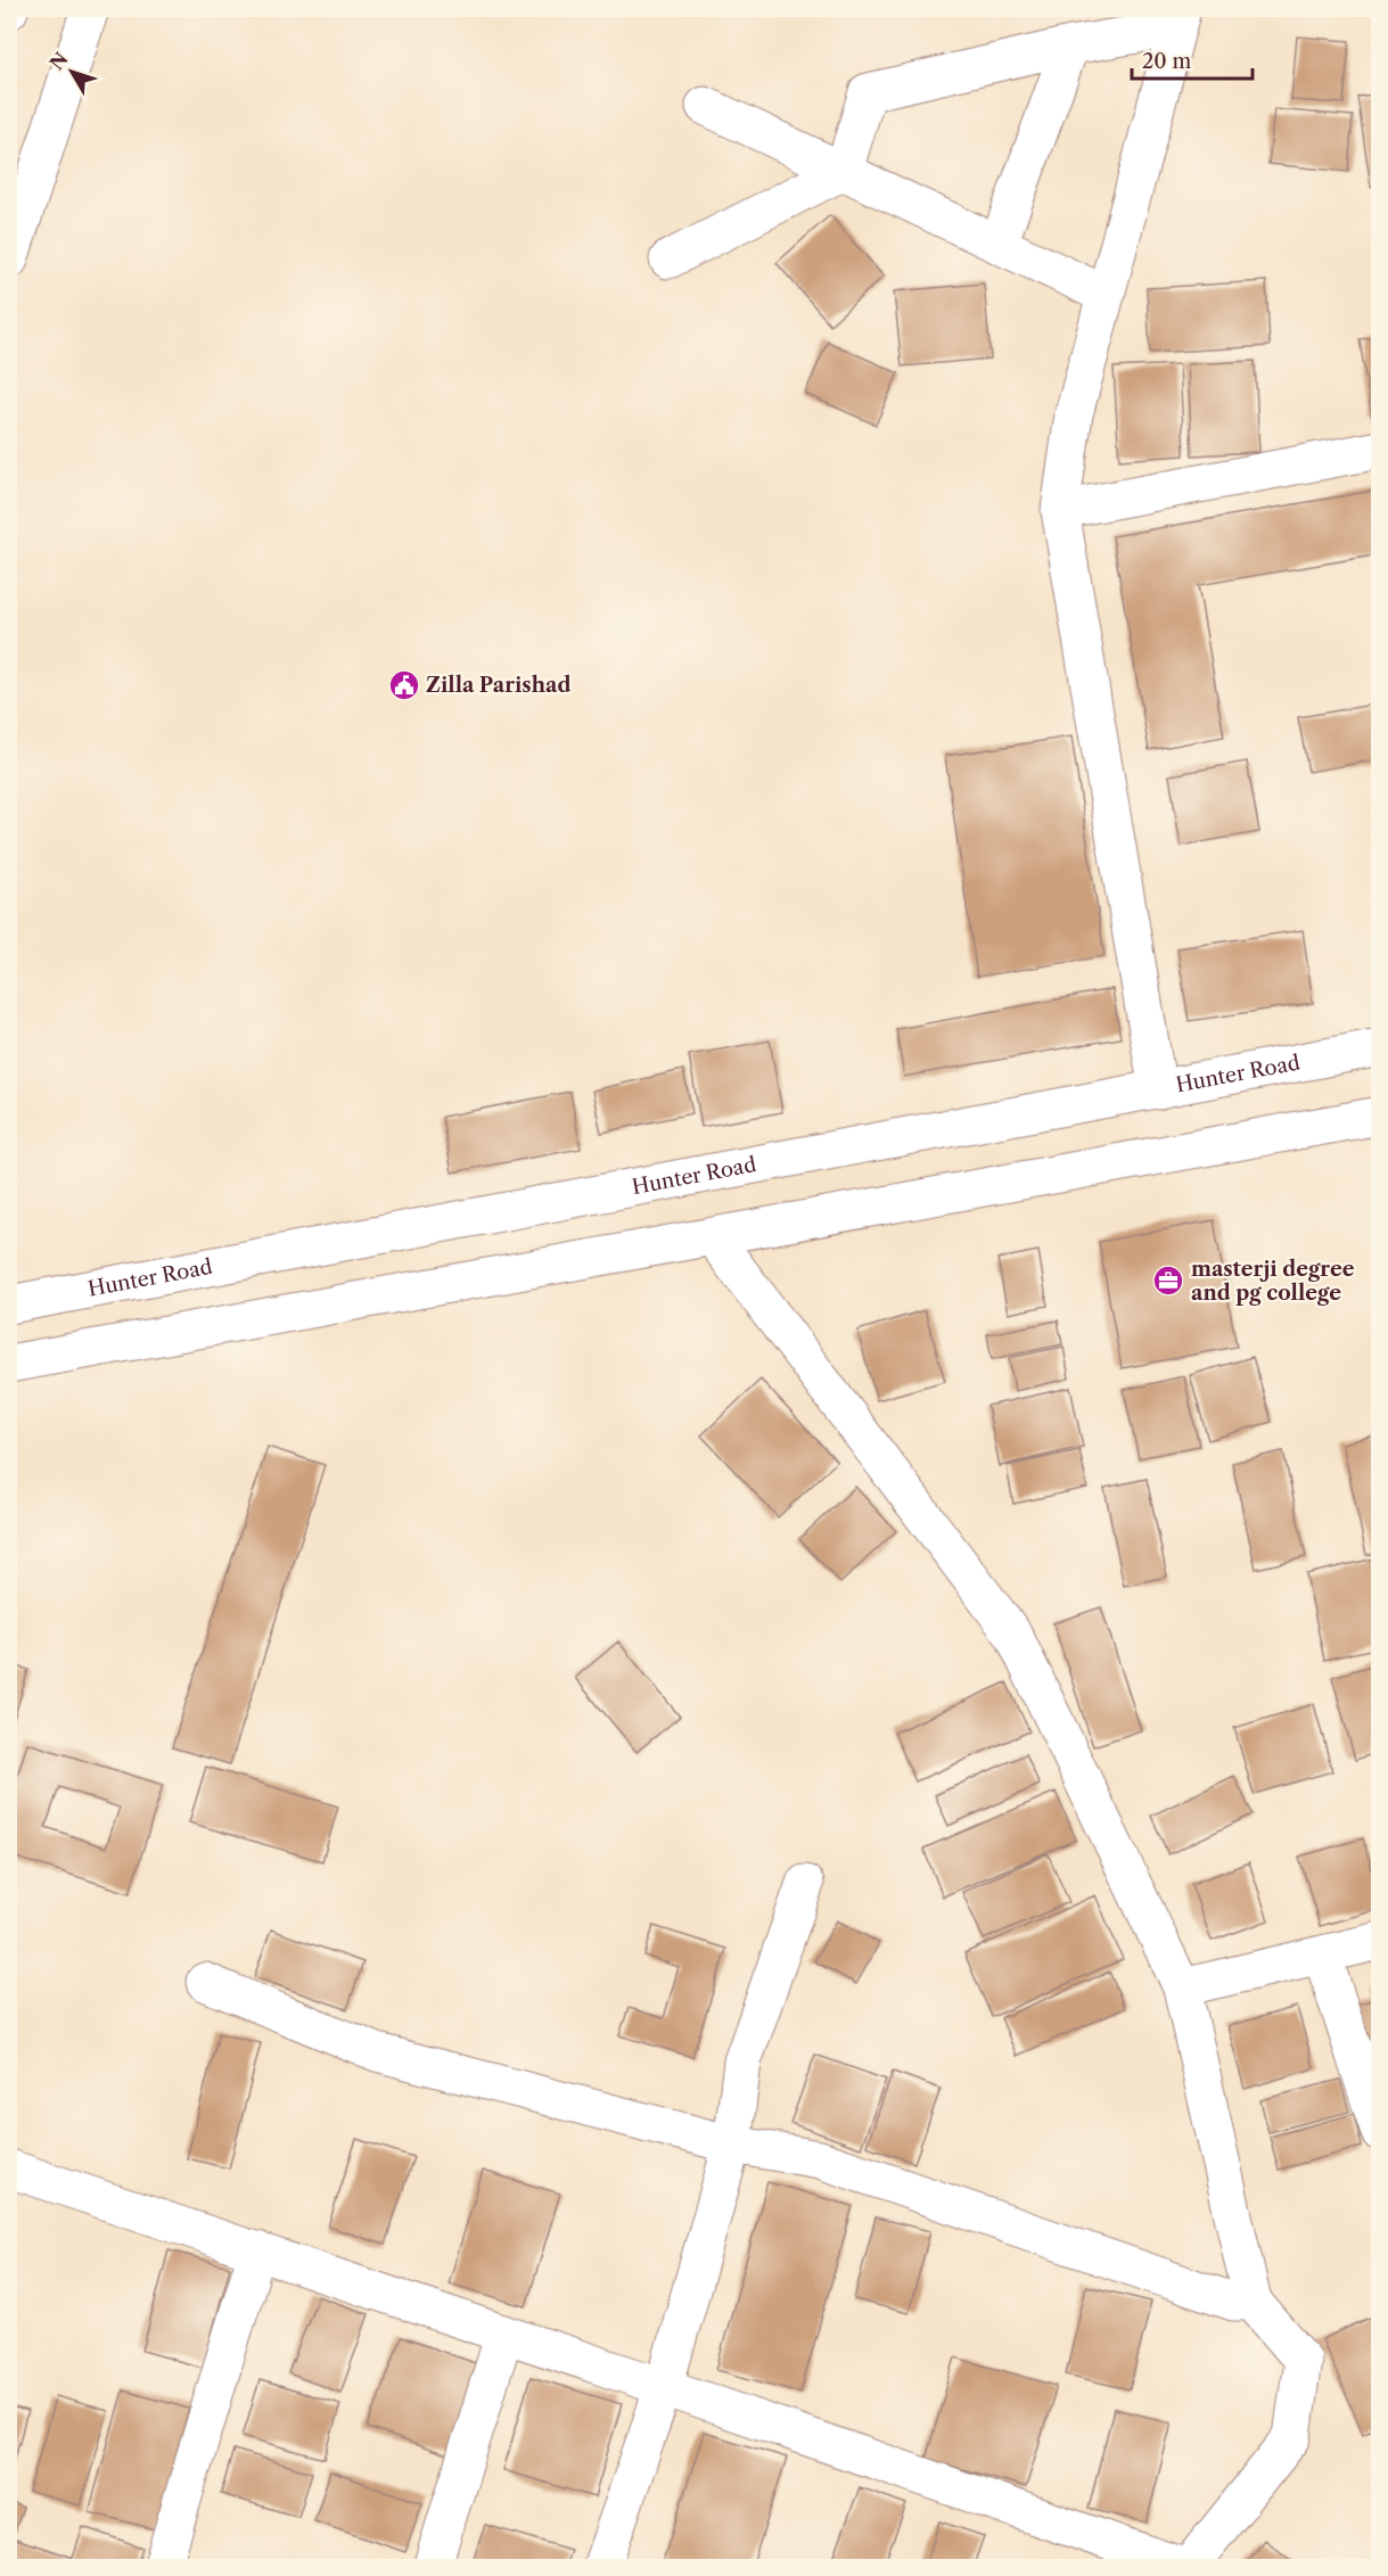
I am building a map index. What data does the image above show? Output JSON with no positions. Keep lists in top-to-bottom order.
{
  "streets": {
    "street": ["Hunter Road"]
  },
  "places": {
    "public building": ["Zilla Parishad"],
    "office": ["masterji degree and pg college"]
  },
  "scale_bar": "20 m",
  "north": "top left"
}
